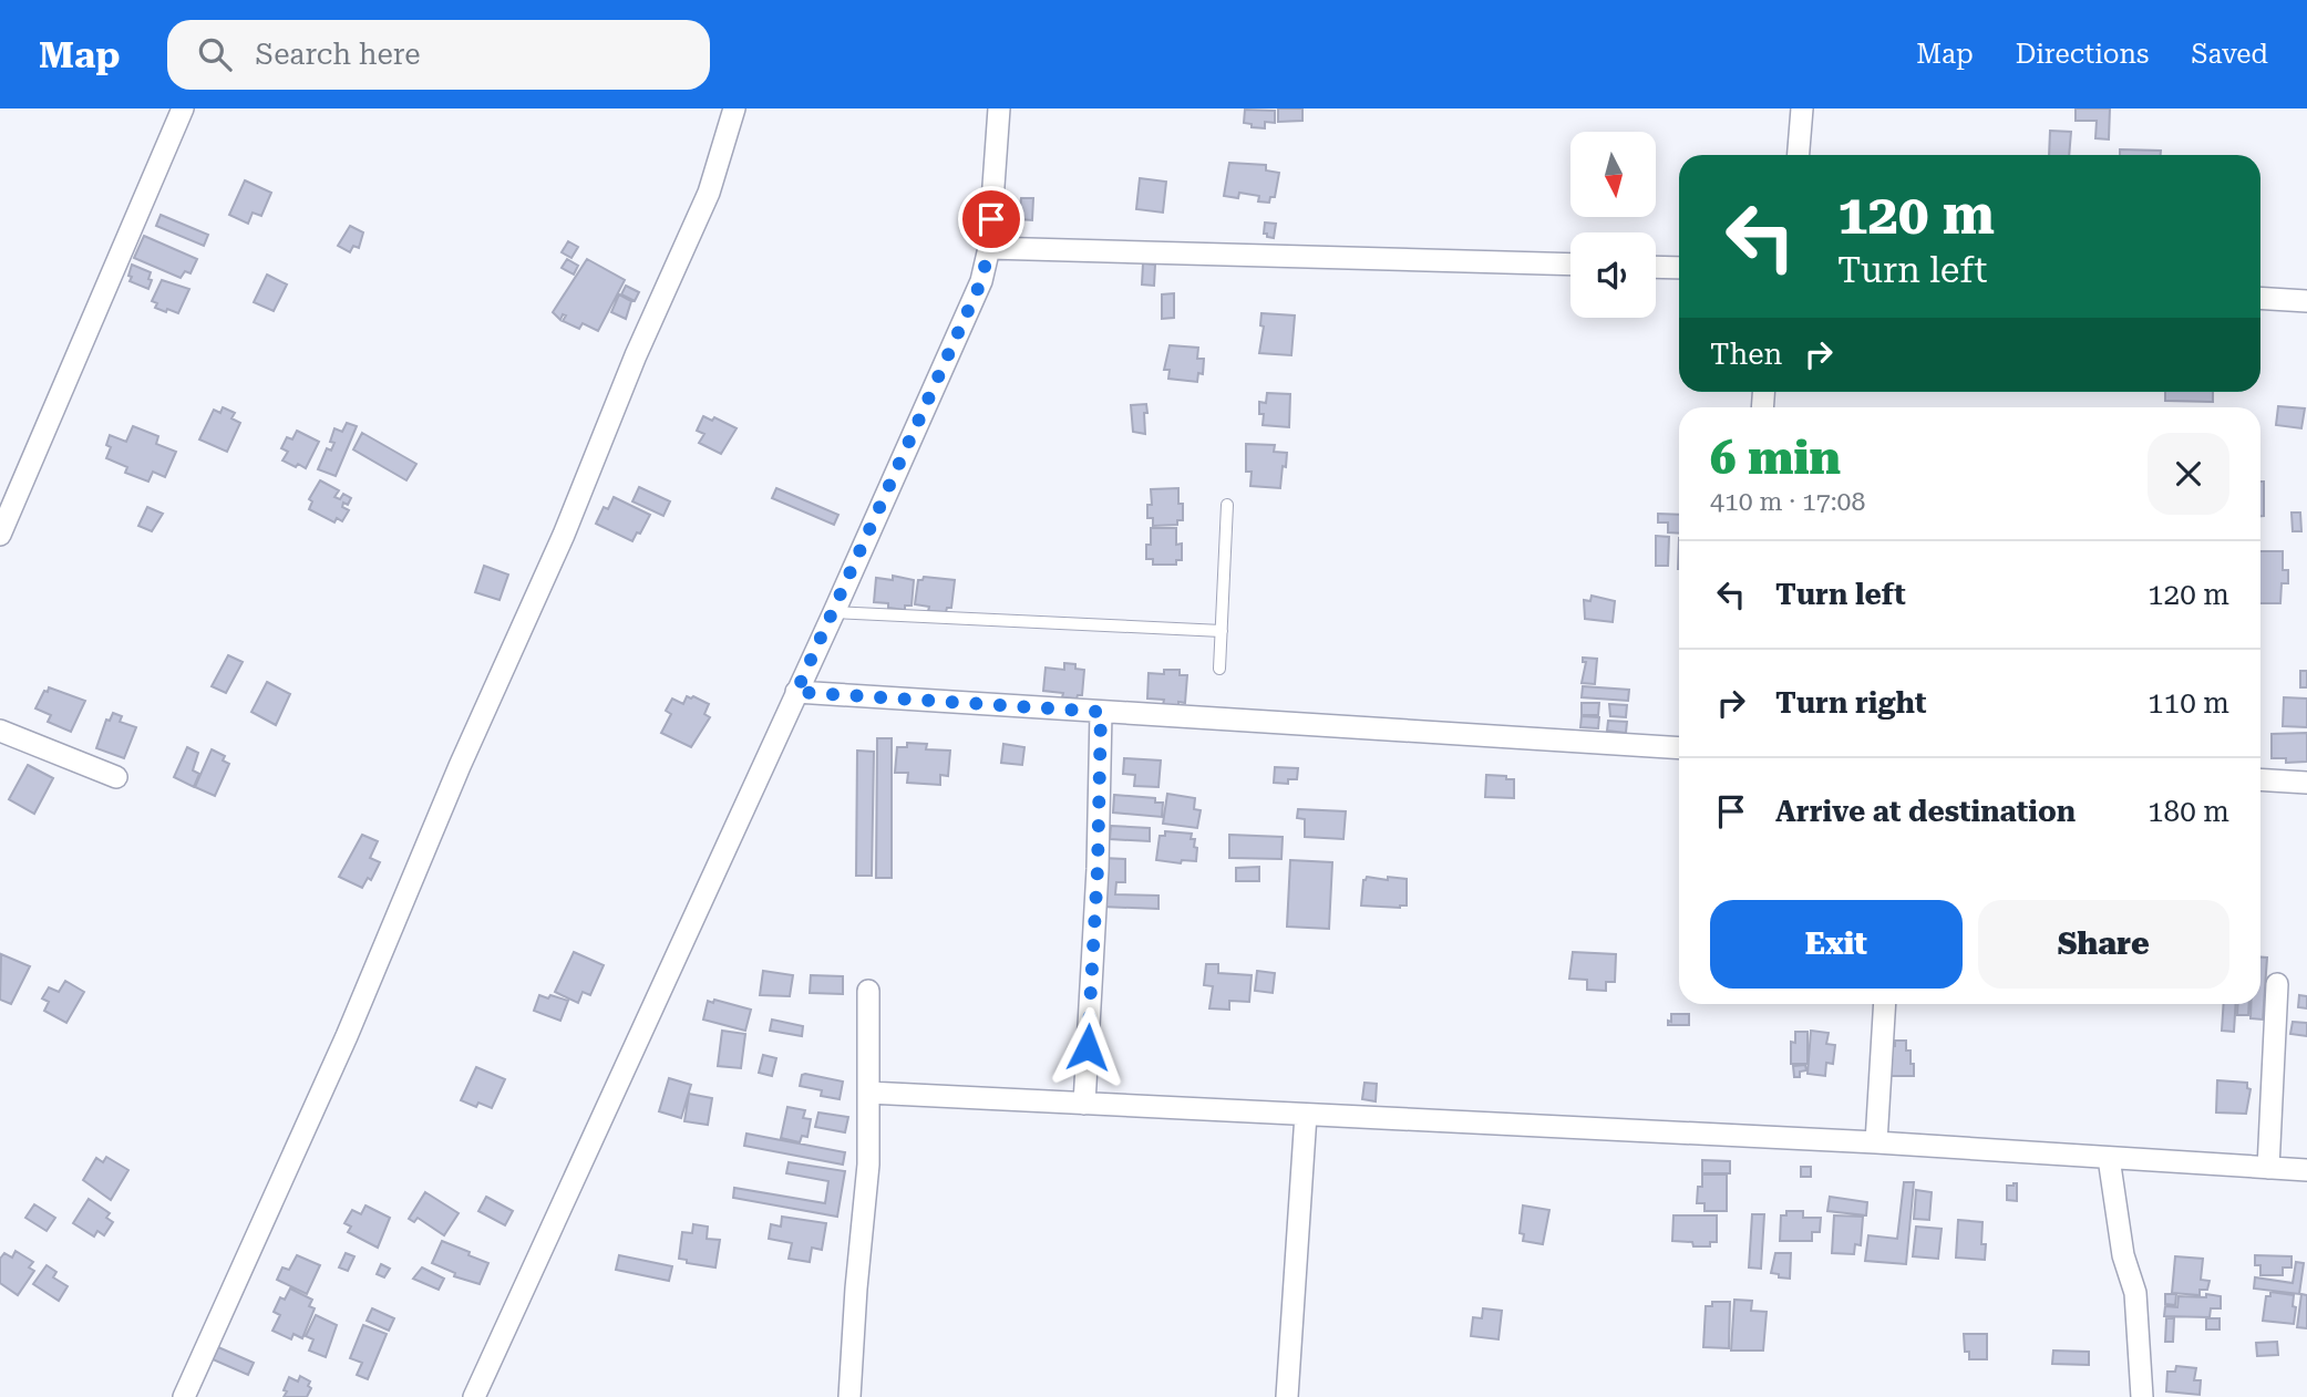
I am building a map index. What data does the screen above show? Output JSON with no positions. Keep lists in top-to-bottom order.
{
  "north": "bottom",
  "page": {
    "header": "Map",
    "search": "Search here",
    "nav": ["Map", "Directions", "Saved"],
    "turn": ["120 m", "Turn left"],
    "then": "Then",
    "heading": ["6 min", "410 m · 17:08"],
    "list": [
      {
        "name": "Turn left",
        "value": "120 m"
      },
      {
        "name": "Turn right",
        "value": "110 m"
      },
      {
        "name": "Arrive at destination",
        "value": "180 m"
      }
    ],
    "buttons": ["Exit", "Share"]
  }
}
